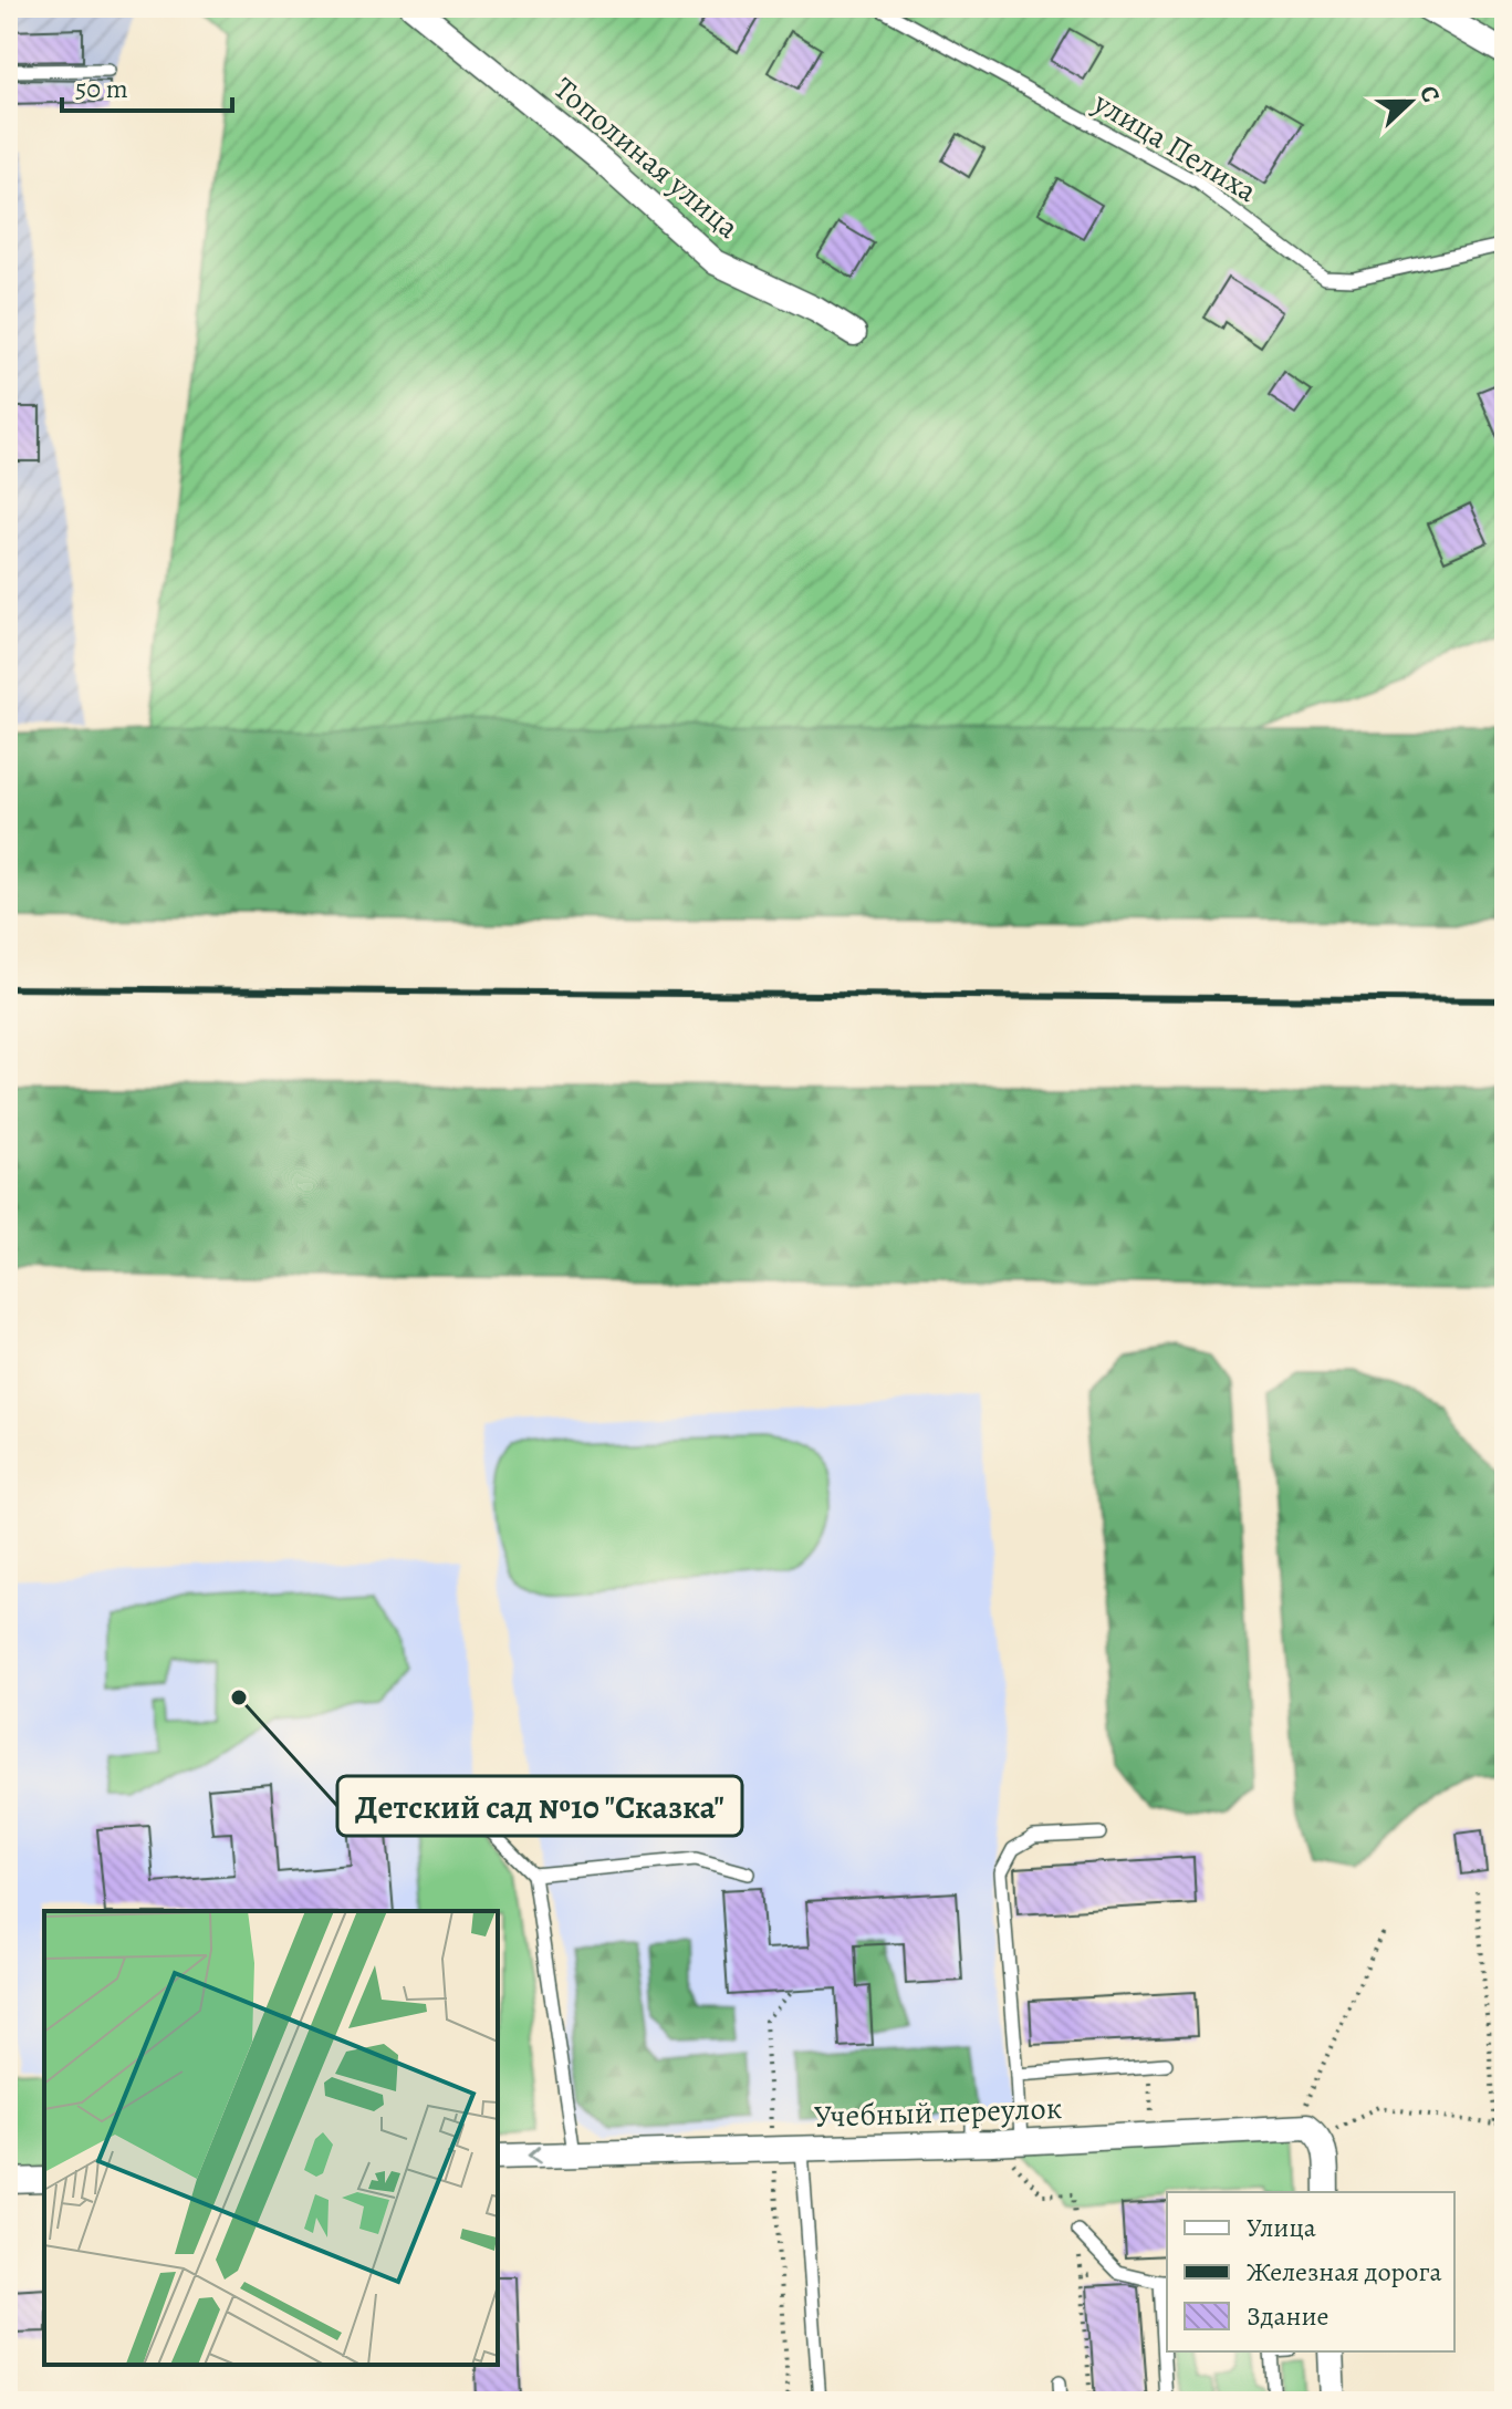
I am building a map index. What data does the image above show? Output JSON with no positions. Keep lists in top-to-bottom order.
{
  "streets": {
    "street": ["Тополиная улица", "Учебный переулок"],
    "lane": ["улица Пелиха"]
  },
  "places": ["Детский сад №10 \"Сказка\""],
  "legend": ["Улица", "Железная дорога", "Здание"],
  "scale_bar": "50 m",
  "north": "right"
}
